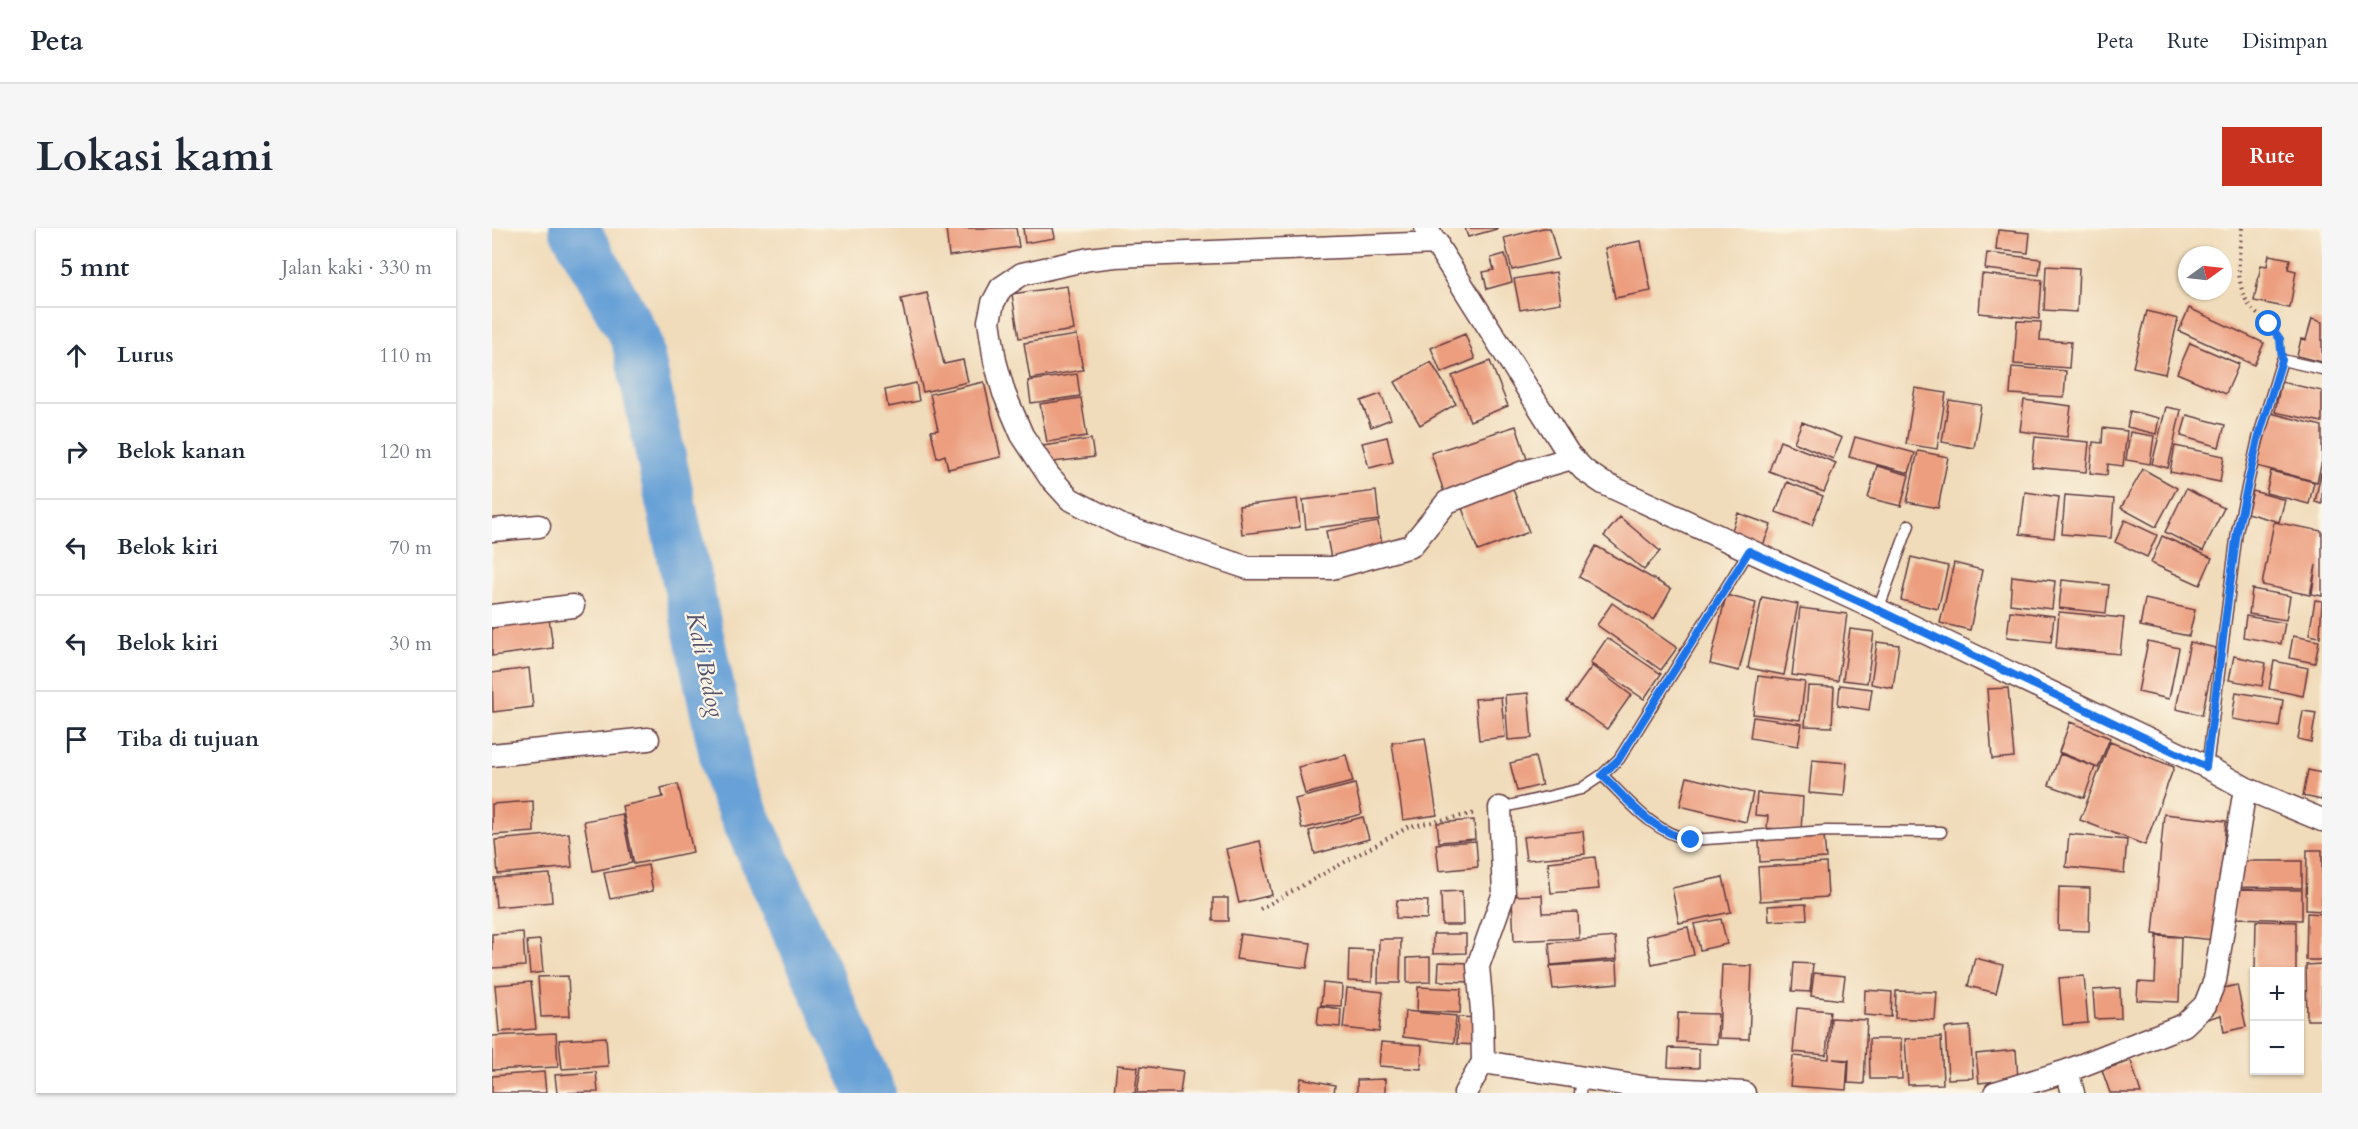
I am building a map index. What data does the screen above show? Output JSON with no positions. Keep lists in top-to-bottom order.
{
  "water": ["Kali Bedog"],
  "north": "right",
  "page": {
    "header": "Peta",
    "nav": ["Peta", "Rute", "Disimpan"],
    "buttons": "Rute",
    "title": "Lokasi kami",
    "heading": ["5 mnt", "Jalan kaki · 330 m"],
    "list": [
      ["Lurus", "110 m"],
      ["Belok kanan", "120 m"],
      ["Belok kiri", "70 m"],
      ["Belok kiri", "30 m"],
      "Tiba di tujuan"
    ],
    "map_buttons": ["+", "−"]
  }
}
